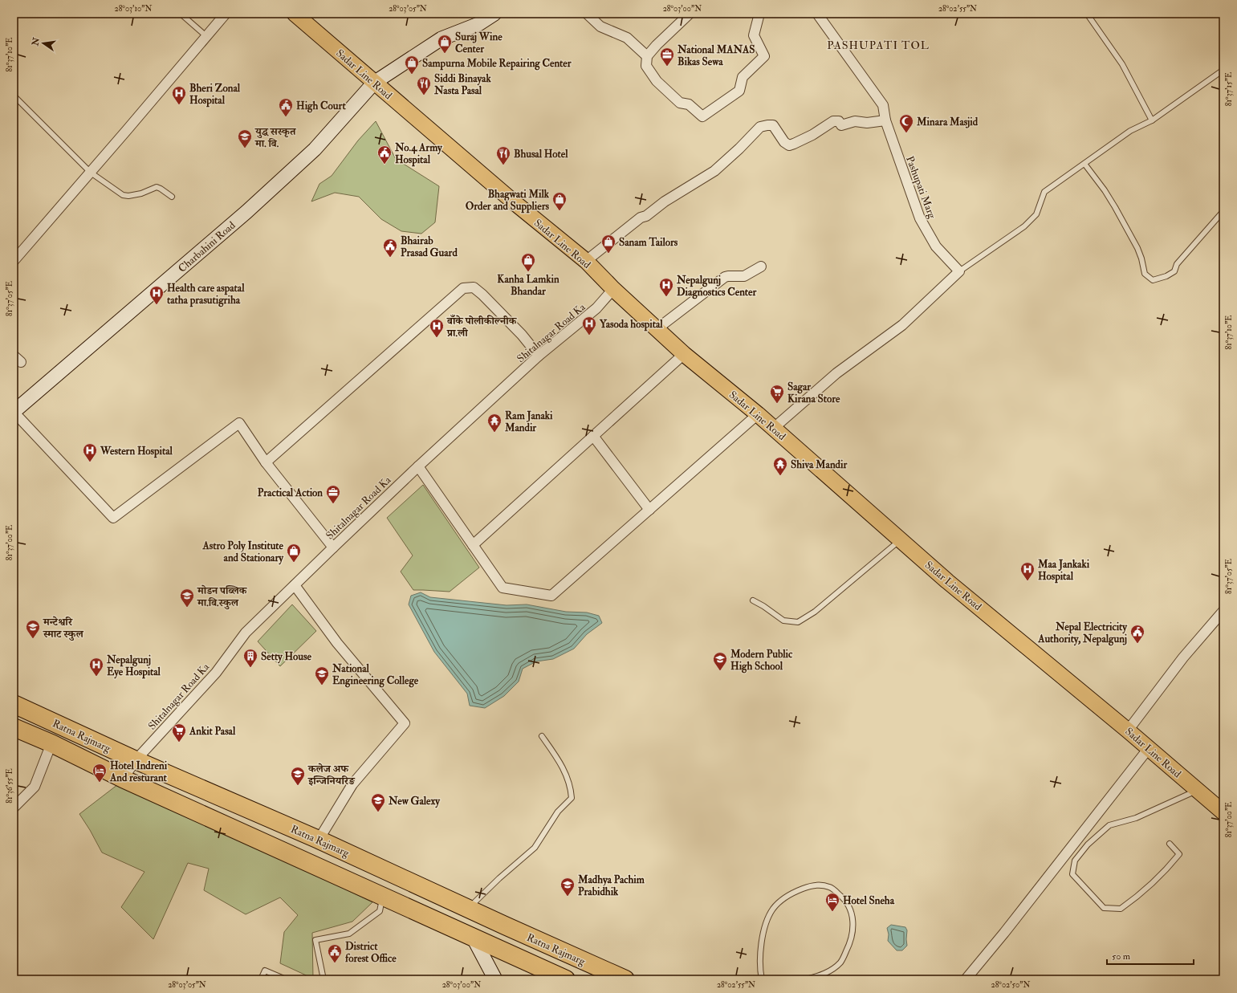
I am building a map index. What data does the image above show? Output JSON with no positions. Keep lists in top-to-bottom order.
{
  "streets": {
    "highway": ["Ratna Rajmarg"],
    "main road": ["Sadar Line Road", "Charbahini Road"],
    "street": ["Pashupati Marg", "Shitalnagar Road Ka"]
  },
  "crossings": [
    ["Sadar Line Road", "Charbahini Road"],
    ["Sadar Line Road", "Shitalnagar Road Ka"],
    ["Shitalnagar Road Ka", "Ratna Rajmarg"]
  ],
  "districts": ["PASHUPATI TOL"],
  "places": {
    "shop": [
      "Suraj Wine Center",
      "Sampurna Mobile Repairing Center",
      "Bhagwati Milk Order and Suppliers",
      "Sanam Tailors",
      "Kanha Lamkin Bhandar",
      "Astro Poly Institute and Stationary"
    ],
    "office": ["National MANAS Bikas Sewa", "Practical Action"],
    "restaurant": ["Siddi Binayak Nasta Pasal", "Bhusal Hotel"],
    "hospital": [
      "Bheri Zonal Hospital",
      "Nepalgunj Diagnostics Center",
      "Health care aspatal tatha prasutigriha",
      "Yasoda hospital",
      "बाँके पोलीकील्नीक प्रा.ली",
      "Western Hospital",
      "Maa Jankaki Hospital",
      "Nepalgunj Eye Hospital"
    ],
    "public building": [
      "High Court",
      "No.4 Army Hospital",
      "Bhairab Prasad Guard",
      "Nepal Electricity Authority, Nepalgunj",
      "District forest Office"
    ],
    "mosque": ["Minara Masjid"],
    "school or university": [
      "युद्ध सस्कृत मा. बि.",
      "माेडन पब्लिक मा.बि.स्कुल",
      "मन्टेश्वरि स्माट स्कुल",
      "Modern Public High School",
      "National Engineering College",
      "कलेज अफ इन्जिनियरिङ",
      "New Galexy",
      "Madhya Pachim Prabidhik"
    ],
    "supermarket": ["Sagar Kirana Store", "Ankit Pasal"],
    "temple": ["Ram Janaki Mandir", "Shiva Mandir"],
    "building": ["Setty House"],
    "hotel": ["Hotel Indreni And resturant", "Hotel Sneha"]
  },
  "scale_bar": "50 m",
  "north": "left",
  "coordinates": [
    "28°03'10\"N",
    "28°03'05\"N",
    "28°03'00\"N",
    "28°02'55\"N",
    "81°37'10\"E",
    "81°37'15\"E",
    "81°37'05\"E",
    "81°37'00\"E",
    "81°36'55\"E",
    "28°02'50\"N"
  ]
}
